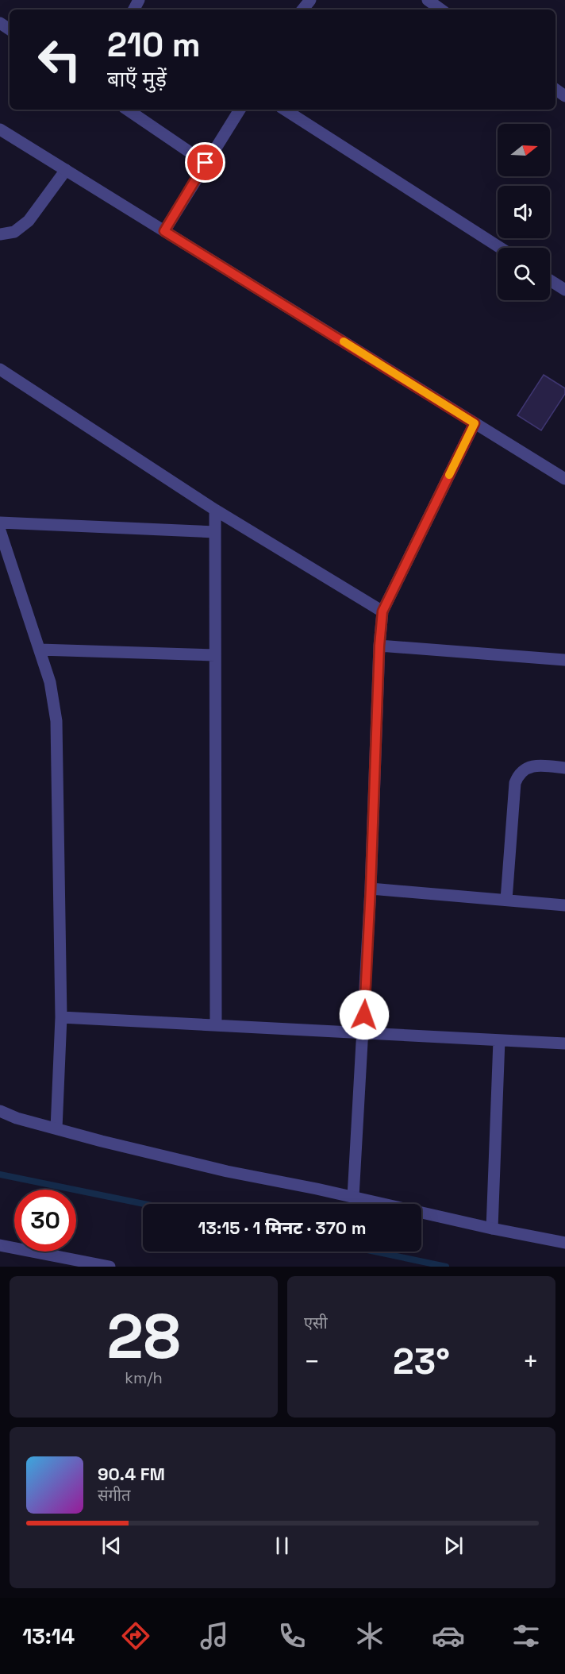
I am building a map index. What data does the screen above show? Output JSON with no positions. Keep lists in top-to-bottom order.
{
  "north": "right",
  "page": {
    "turn": ["210 m", "बाएँ मुड़ें"],
    "limit": "30",
    "trip": "13:15 · 1 मिनट · 370 m",
    "tile": [
      ["28", "km/h"],
      "एसी"
    ],
    "heat": ["−", "23°", "+"],
    "song": ["90.4 FM", "संगीत"],
    "tabs": "13:14"
  }
}
